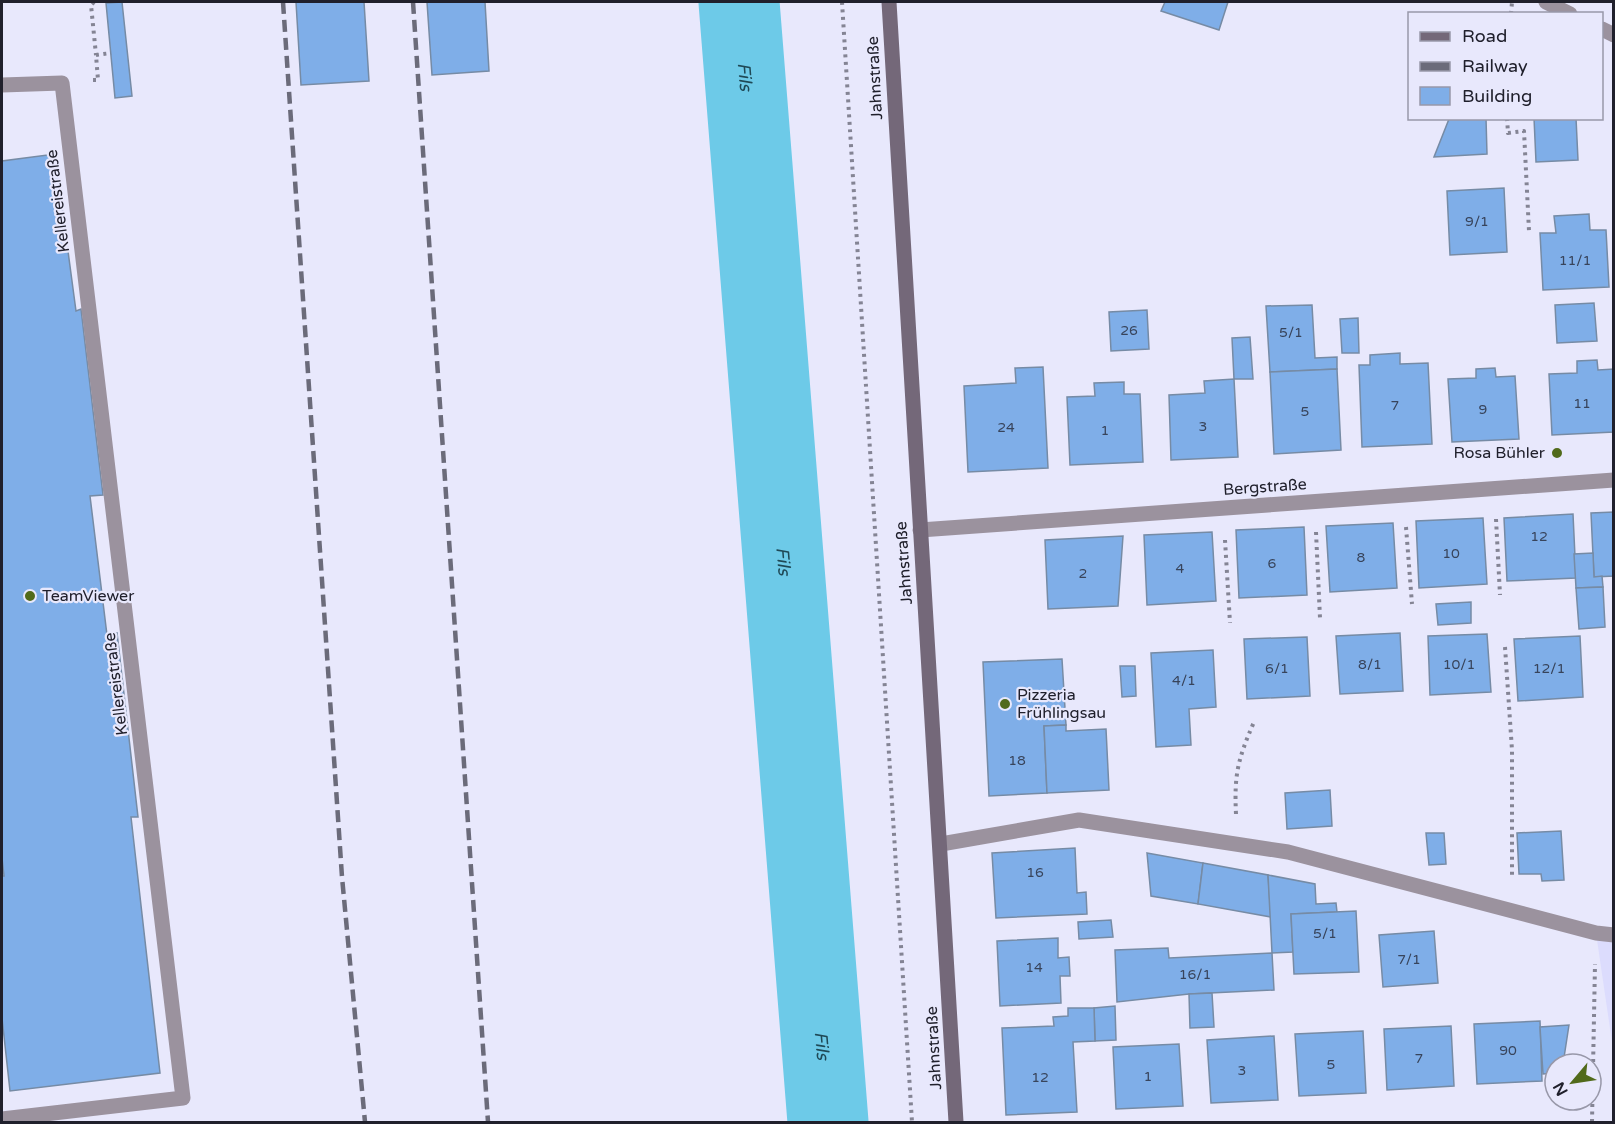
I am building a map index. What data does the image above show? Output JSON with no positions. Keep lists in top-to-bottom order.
{
  "streets": {
    "main road": ["Jahnstraße"],
    "street": ["Kellereistraße", "Bergstraße"]
  },
  "crossings": [
    ["Jahnstraße", "Bergstraße"]
  ],
  "water": ["Fils"],
  "places": ["Rosa Bühler", "TeamViewer", "Pizzeria Frühlingsau"],
  "house_numbers": [
    "9/1",
    "11/1",
    "26",
    "5/1",
    "11",
    "7",
    "9",
    "5",
    "3",
    "24",
    "1",
    "12",
    "10",
    "8",
    "6",
    "4",
    "2",
    "8/1",
    "10/1",
    "6/1",
    "12/1",
    "4/1",
    "18",
    "16",
    "5/1",
    "7/1",
    "14",
    "16/1",
    "90",
    "7",
    "5",
    "3",
    "1",
    "12"
  ],
  "legend": ["Road", "Railway", "Building"],
  "north": "bottom left"
}
